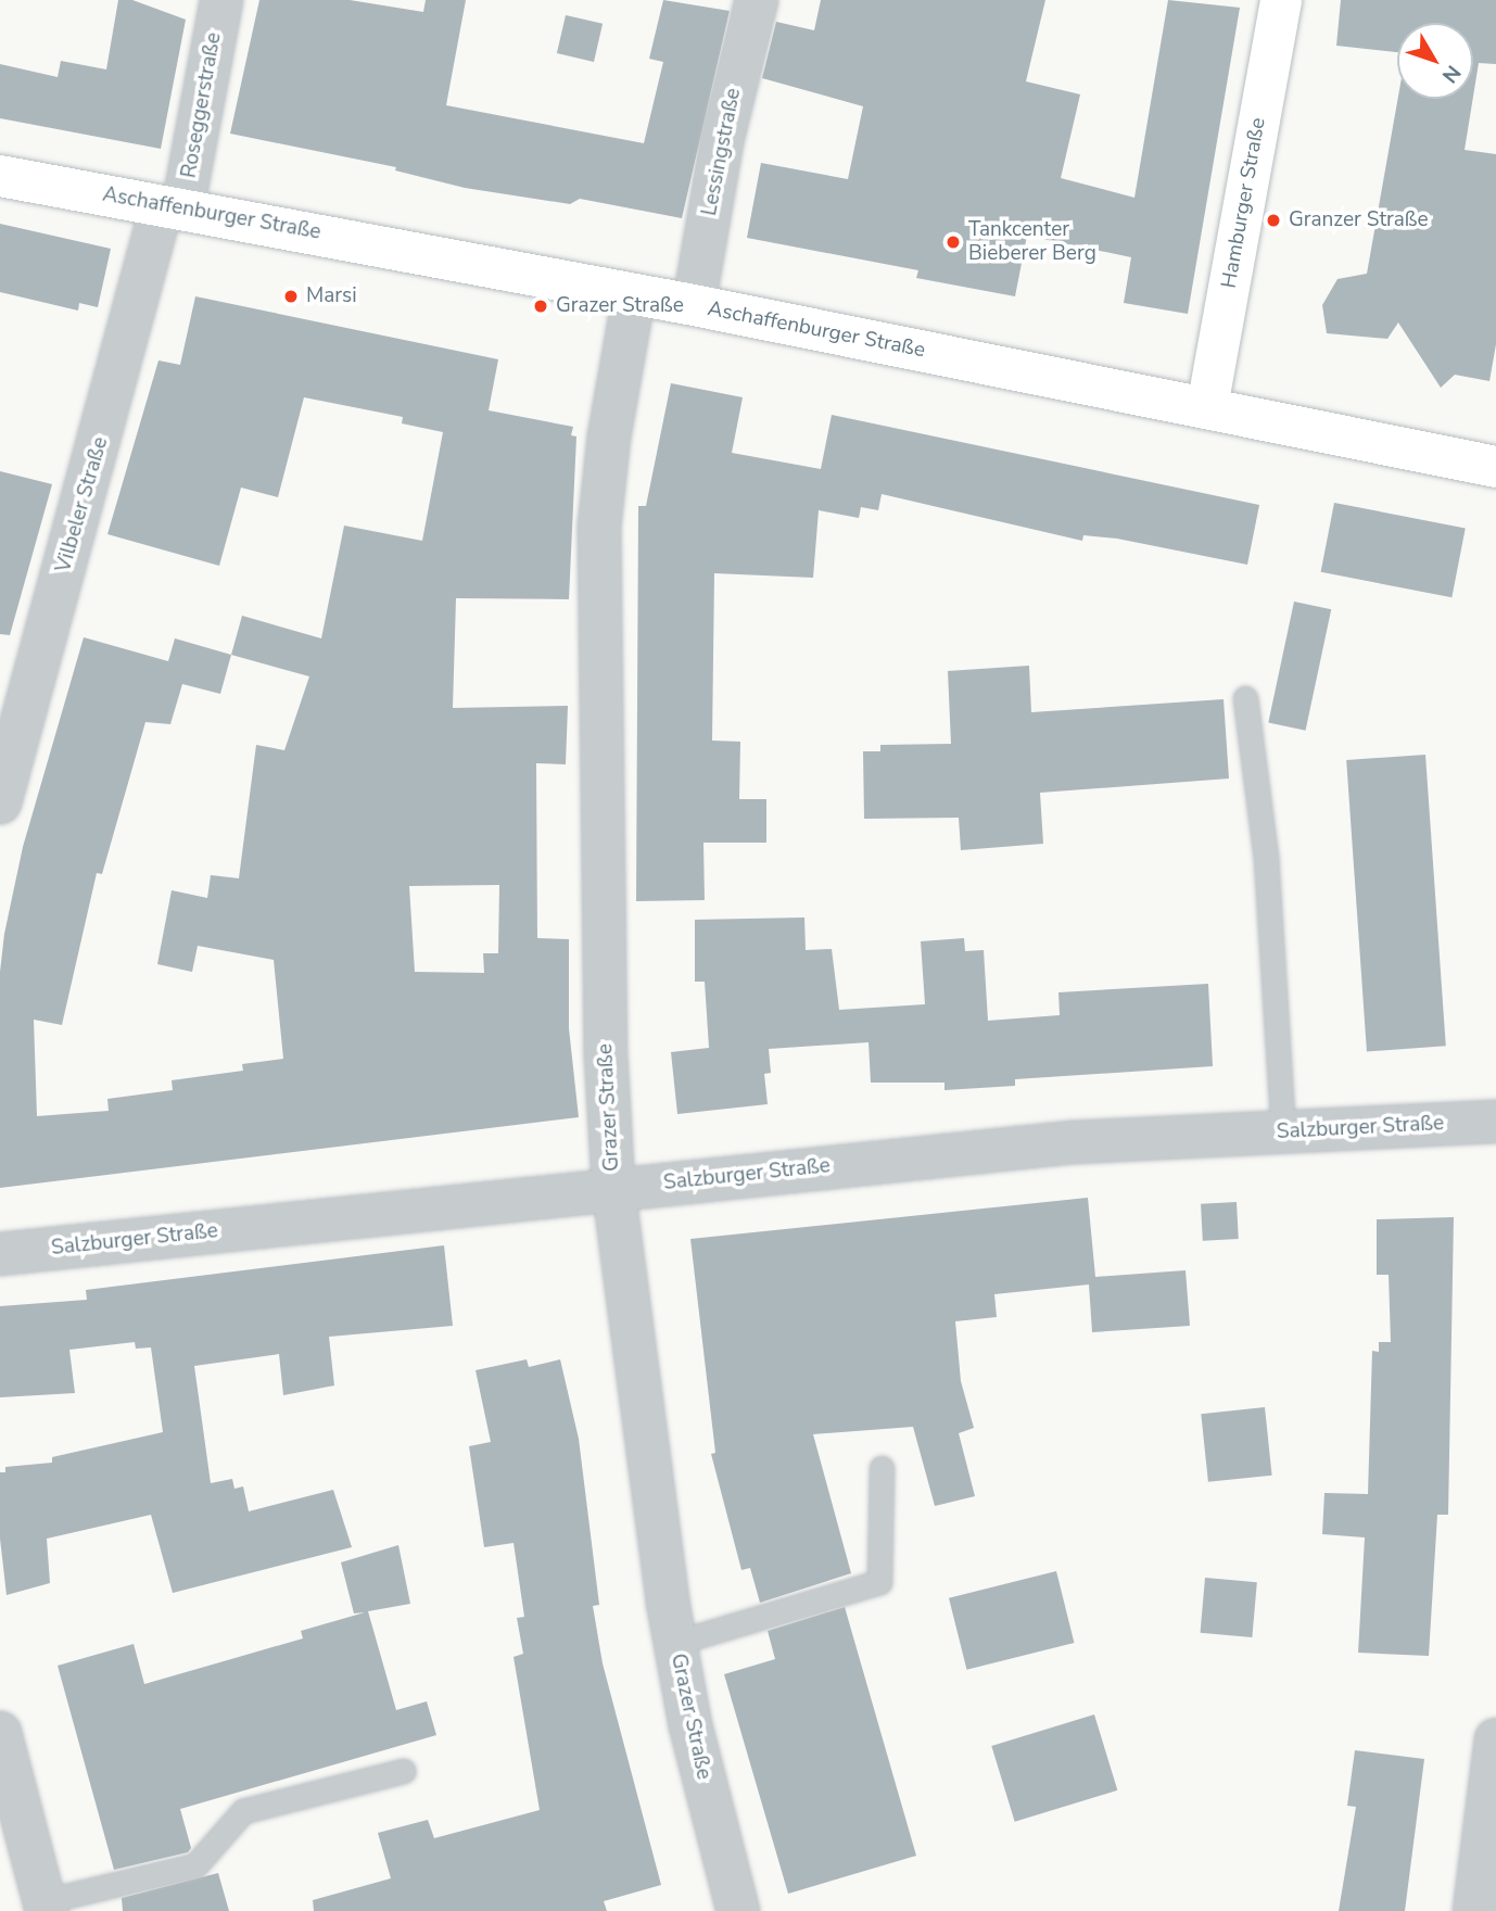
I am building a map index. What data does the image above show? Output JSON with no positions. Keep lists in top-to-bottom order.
{
  "streets": {
    "street": [
      "Roseggerstraße",
      "Lessingstraße",
      "Hamburger Straße",
      "Aschaffenburger Straße",
      "Vilbeler Straße",
      "Grazer Straße",
      "Salzburger Straße"
    ]
  },
  "crossings": [
    ["Roseggerstraße", "Aschaffenburger Straße"],
    ["Roseggerstraße", "Vilbeler Straße"],
    ["Lessingstraße", "Aschaffenburger Straße"],
    ["Hamburger Straße", "Aschaffenburger Straße"],
    ["Aschaffenburger Straße", "Vilbeler Straße"],
    ["Aschaffenburger Straße", "Grazer Straße"],
    ["Grazer Straße", "Salzburger Straße"]
  ],
  "places": [
    "Granzer Straße",
    "Tankcenter Bieberer Berg",
    "Marsi",
    "Grazer Straße"
  ],
  "north": "bottom right"
}
